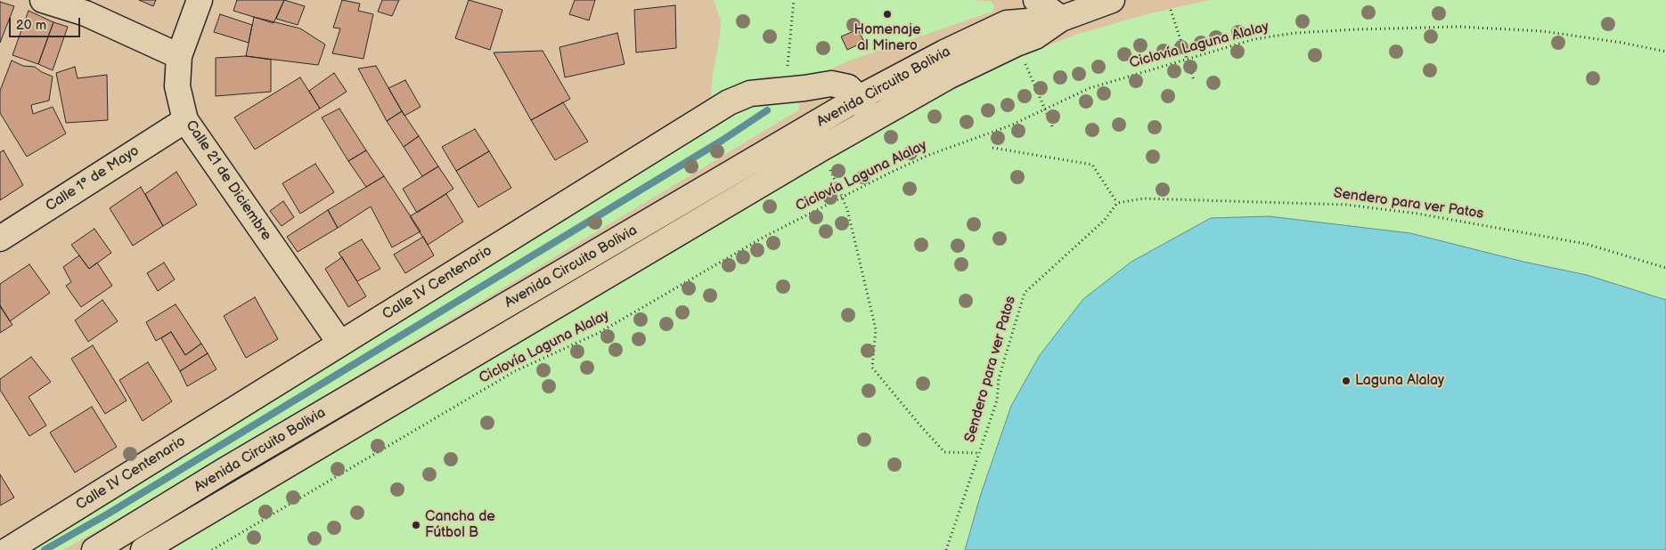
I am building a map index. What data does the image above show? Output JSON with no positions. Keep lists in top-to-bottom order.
{
  "streets": {
    "main road": [
      "Avenida Circuito Bolivia",
      "Calle 1° de Mayo",
      "Calle 21 de Diciembre",
      "Calle IV Centenario"
    ],
    "path": ["Ciclovía Laguna Alalay", "Sendero para ver Patos"]
  },
  "crossings": [
    ["Avenida Circuito Bolivia", "Calle IV Centenario"],
    ["Calle 1° de Mayo", "Calle 21 de Diciembre"],
    ["Calle 21 de Diciembre", "Calle IV Centenario"]
  ],
  "places": ["Homenaje al Minero", "Laguna Alalay", "Cancha de Fútbol B"],
  "scale_bar": "20 m"
}
